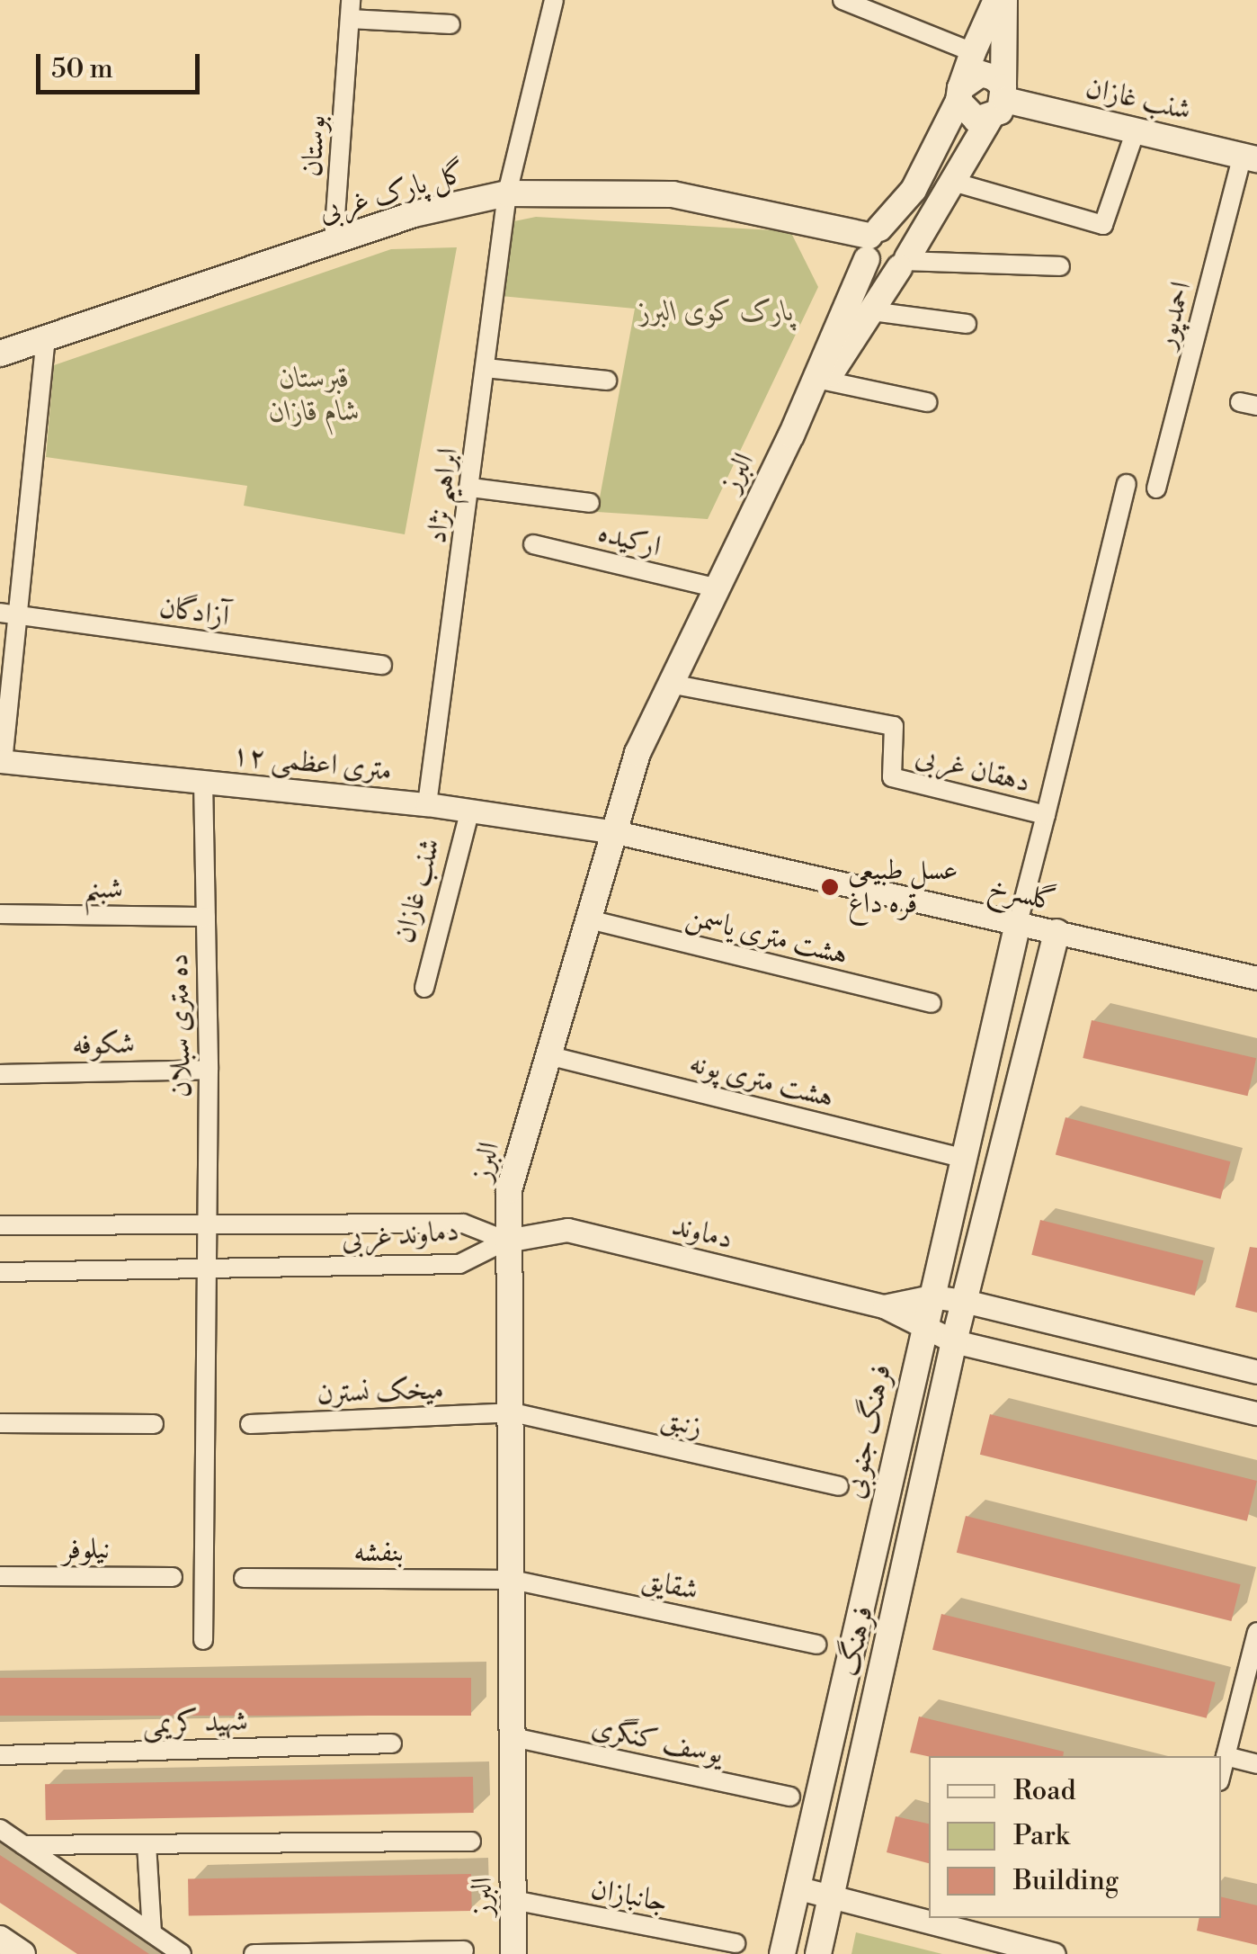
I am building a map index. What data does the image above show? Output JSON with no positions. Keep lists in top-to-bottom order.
{
  "streets": {
    "main road": [
      "شنب غازان",
      "گل پارک غربی",
      "البرز",
      "فرهنگ جنوبی",
      "فرهنگ"
    ],
    "street": [
      "بوستان",
      "احمدپور",
      "ابراهیم نژاد",
      "ارکیده",
      "آزادگان",
      "۱۲ متری اعظمی",
      "دهقان غربی",
      "شبنم",
      "گلسرخ",
      "هشت متری یاسمن",
      "ده متری سبلان",
      "شکوفه",
      "هشت متری پونه",
      "دماوند",
      "دماوند غربی",
      "میخک نسترن",
      "زنبق",
      "نیلوفر",
      "بنفشه",
      "شقایق",
      "شهید کریمی",
      "یوسف کنگری",
      "جانبازان"
    ]
  },
  "crossings": [
    ["شنب غازان", "احمدپور"],
    ["شنب غازان", "البرز"],
    ["شنب غازان", "۱۲ متری اعظمی"],
    ["بوستان", "گل پارک غربی"],
    ["گل پارک غربی", "البرز"],
    ["گل پارک غربی", "ابراهیم نژاد"],
    ["البرز", "ارکیده"],
    ["البرز", "۱۲ متری اعظمی"],
    ["البرز", "دهقان غربی"],
    ["البرز", "گلسرخ"],
    ["البرز", "هشت متری یاسمن"],
    ["البرز", "هشت متری پونه"],
    ["البرز", "دماوند"],
    ["البرز", "دماوند غربی"],
    ["البرز", "میخک نسترن"],
    ["البرز", "زنبق"],
    ["البرز", "بنفشه"],
    ["البرز", "شقایق"],
    ["البرز", "یوسف کنگری"],
    ["البرز", "جانبازان"],
    ["ابراهیم نژاد", "۱۲ متری اعظمی"],
    ["۱۲ متری اعظمی", "گلسرخ"],
    ["۱۲ متری اعظمی", "ده متری سبلان"],
    ["دهقان غربی", "گلسرخ"],
    ["دهقان غربی", "فرهنگ جنوبی"],
    ["شبنم", "ده متری سبلان"],
    ["گلسرخ", "فرهنگ جنوبی"],
    ["گلسرخ", "فرهنگ"],
    ["ده متری سبلان", "شکوفه"],
    ["ده متری سبلان", "دماوند غربی"],
    ["هشت متری پونه", "فرهنگ جنوبی"],
    ["دماوند", "دماوند غربی"],
    ["میخک نسترن", "زنبق"],
    ["بنفشه", "شقایق"]
  ],
  "parks": ["پارک کوی البرز", "قبرستان شام قازان"],
  "places": ["عسل طبیعی قره داغ"],
  "legend": ["Road", "Park", "Building"],
  "scale_bar": "50 m"
}
